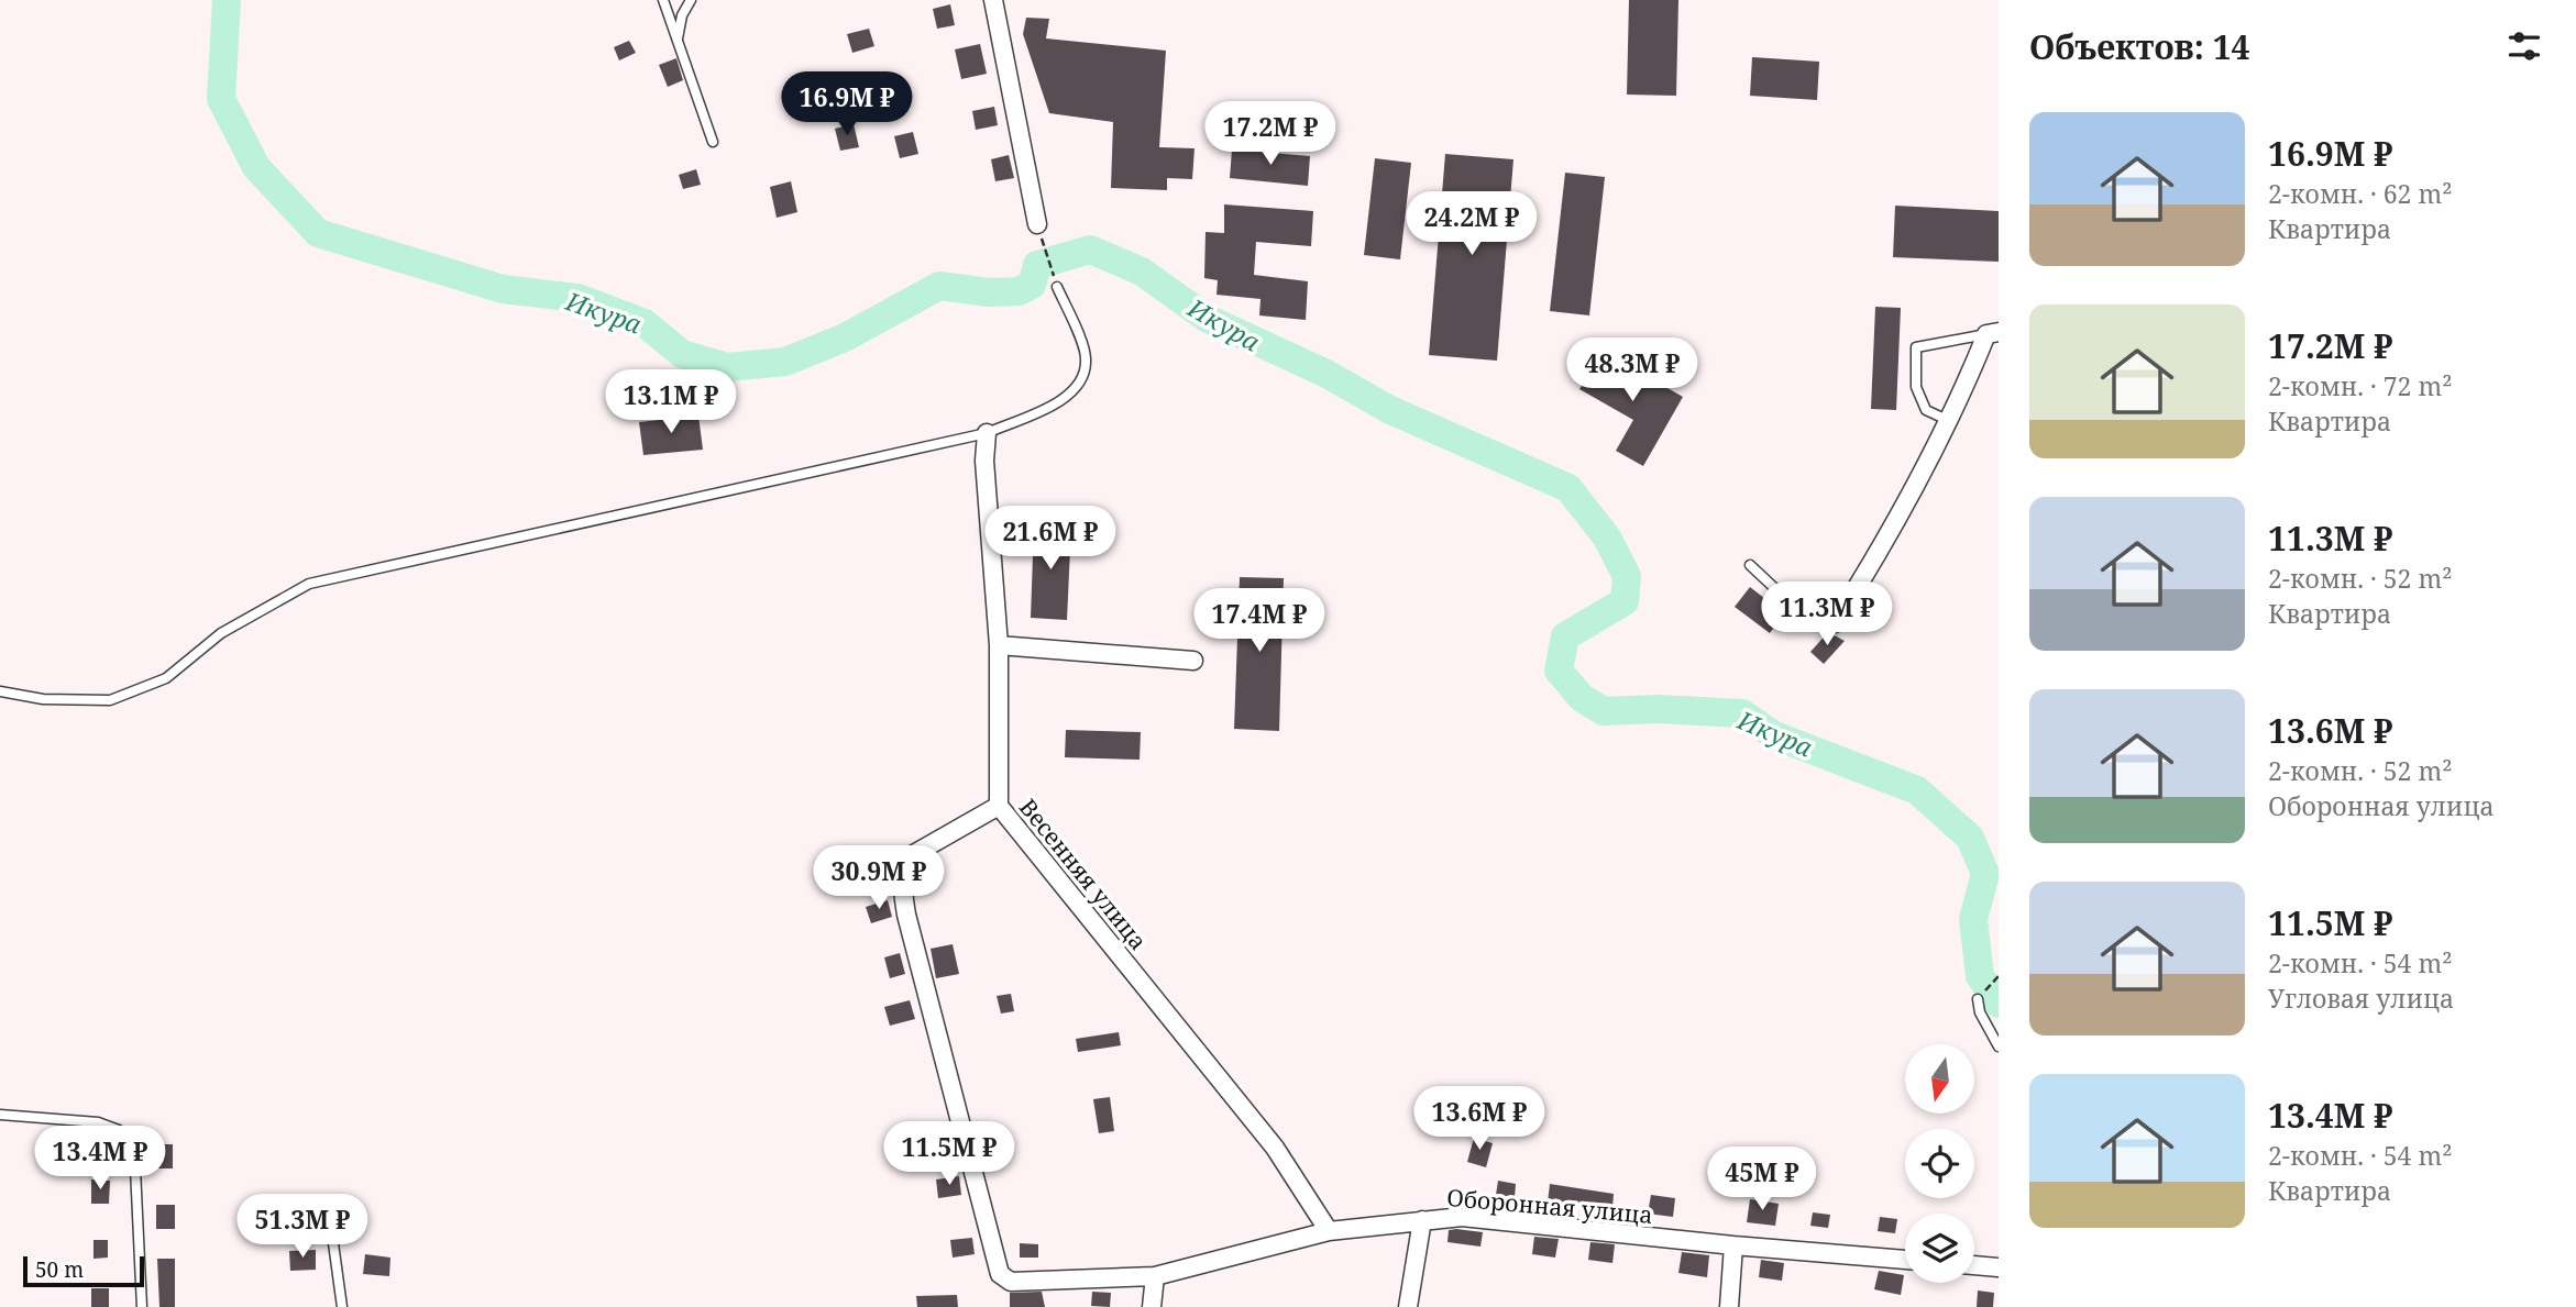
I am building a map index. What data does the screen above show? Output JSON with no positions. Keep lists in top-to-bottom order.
{
  "streets": {
    "street": ["Весенняя улица", "Оборонная улица"]
  },
  "crossings": [
    ["Весенняя улица", "Оборонная улица"]
  ],
  "water": ["Икура"],
  "scale_bar": "50 m",
  "north": "bottom",
  "page": {
    "heading": "Объектов: 14",
    "price": [
      "16.9M ₽",
      "17.2M ₽",
      "24.2M ₽",
      "48.3M ₽",
      "13.1M ₽",
      "21.6M ₽",
      "11.3M ₽",
      "17.4M ₽",
      "30.9M ₽",
      "13.6M ₽",
      "11.5M ₽",
      "13.4M ₽",
      "45M ₽",
      "51.3M ₽"
    ],
    "list": [
      {
        "name": "16.9M ₽",
        "note": "2-комн. · 62 m² · Квартира"
      },
      {
        "name": "17.2M ₽",
        "note": "2-комн. · 72 m² · Квартира"
      },
      {
        "name": "11.3M ₽",
        "note": "2-комн. · 52 m² · Квартира"
      },
      {
        "name": "13.6M ₽",
        "note": "2-комн. · 52 m² · Оборонная улица"
      },
      {
        "name": "11.5M ₽",
        "note": "2-комн. · 54 m² · Угловая улица"
      },
      {
        "name": "13.4M ₽",
        "note": "2-комн. · 54 m² · Квартира"
      }
    ],
    "scale": "50 m"
  }
}
